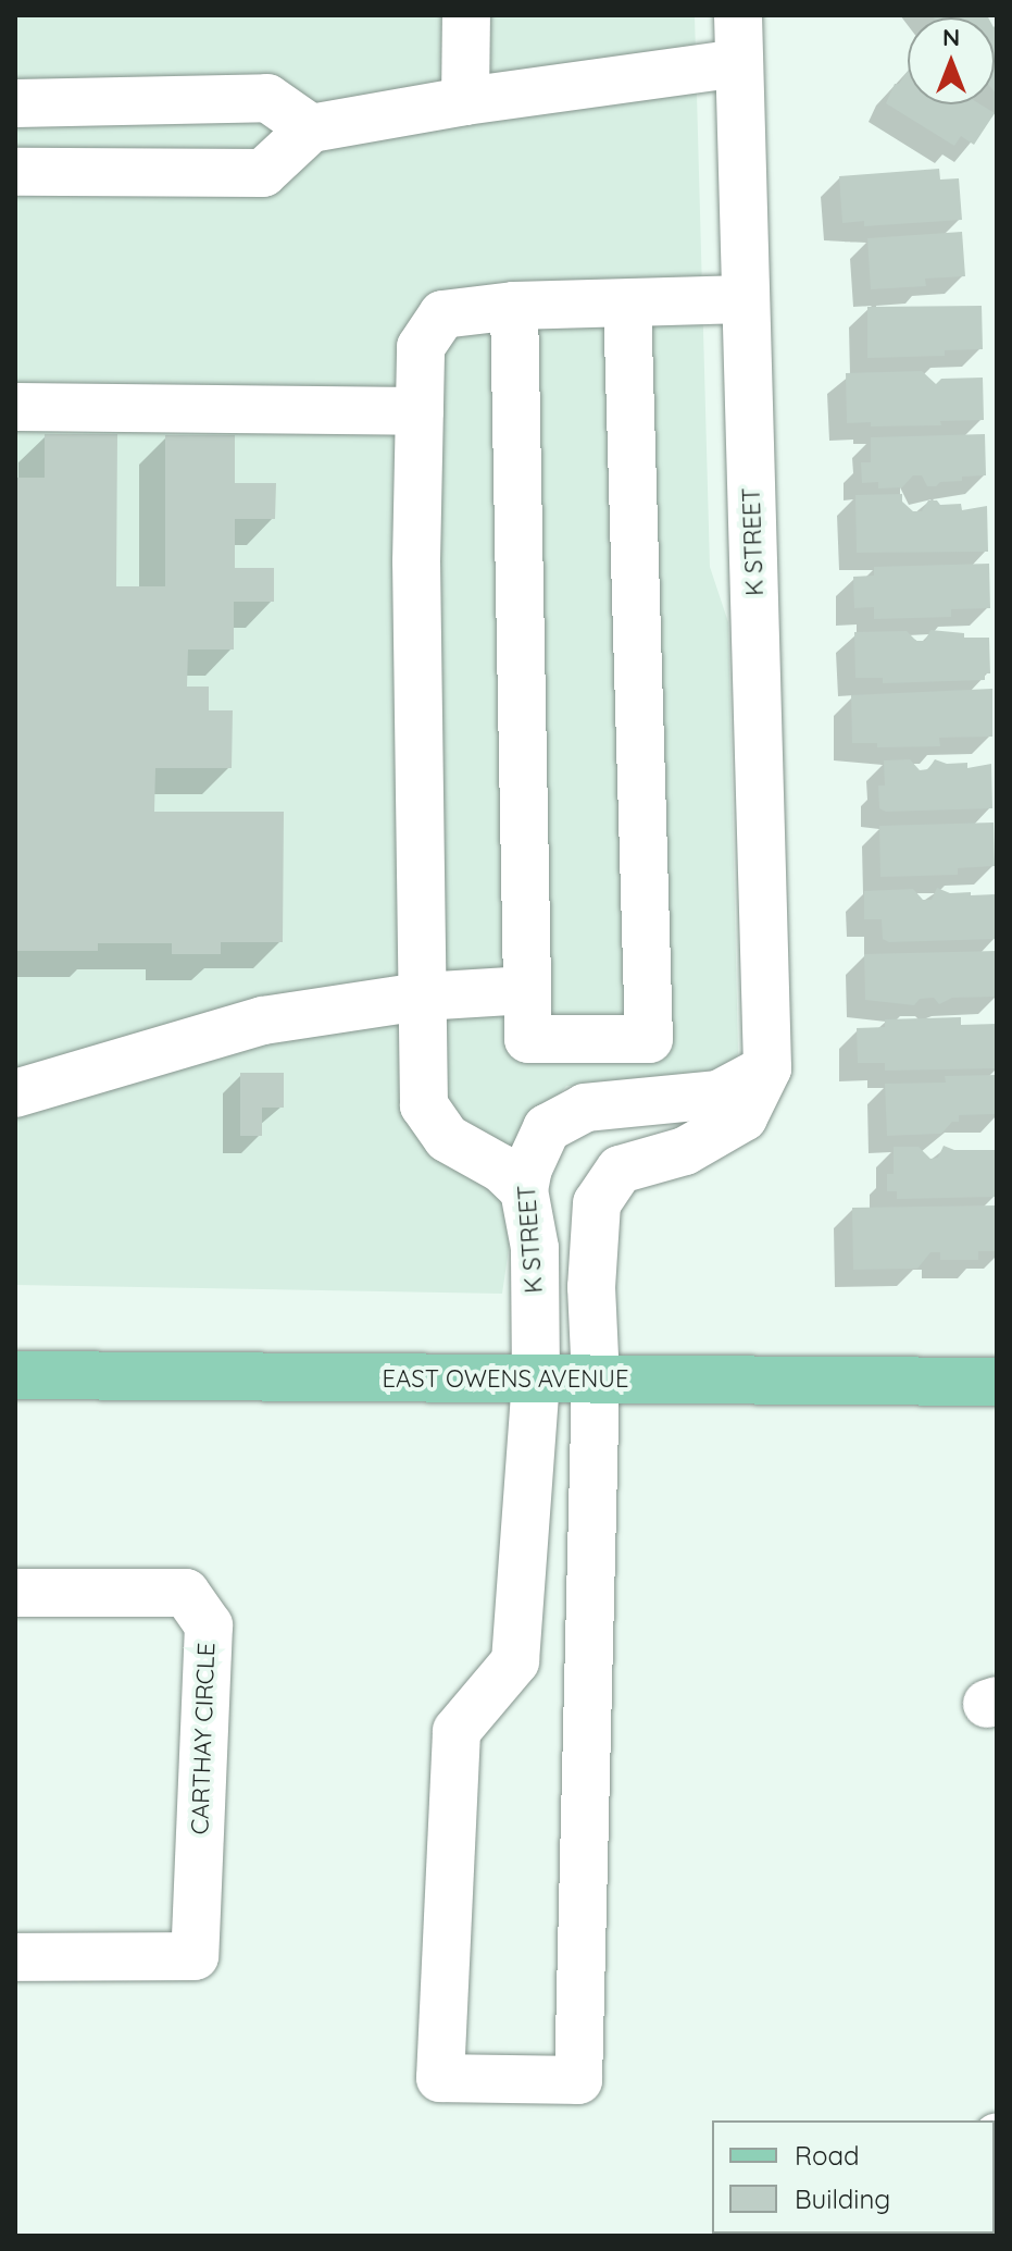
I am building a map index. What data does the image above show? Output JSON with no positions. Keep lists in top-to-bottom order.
{
  "streets": {
    "main road": ["EAST OWENS AVENUE"],
    "street": ["K STREET", "CARTHAY CIRCLE"]
  },
  "crossings": [
    ["K STREET", "EAST OWENS AVENUE"]
  ],
  "legend": ["Road", "Building"],
  "north": "top"
}
